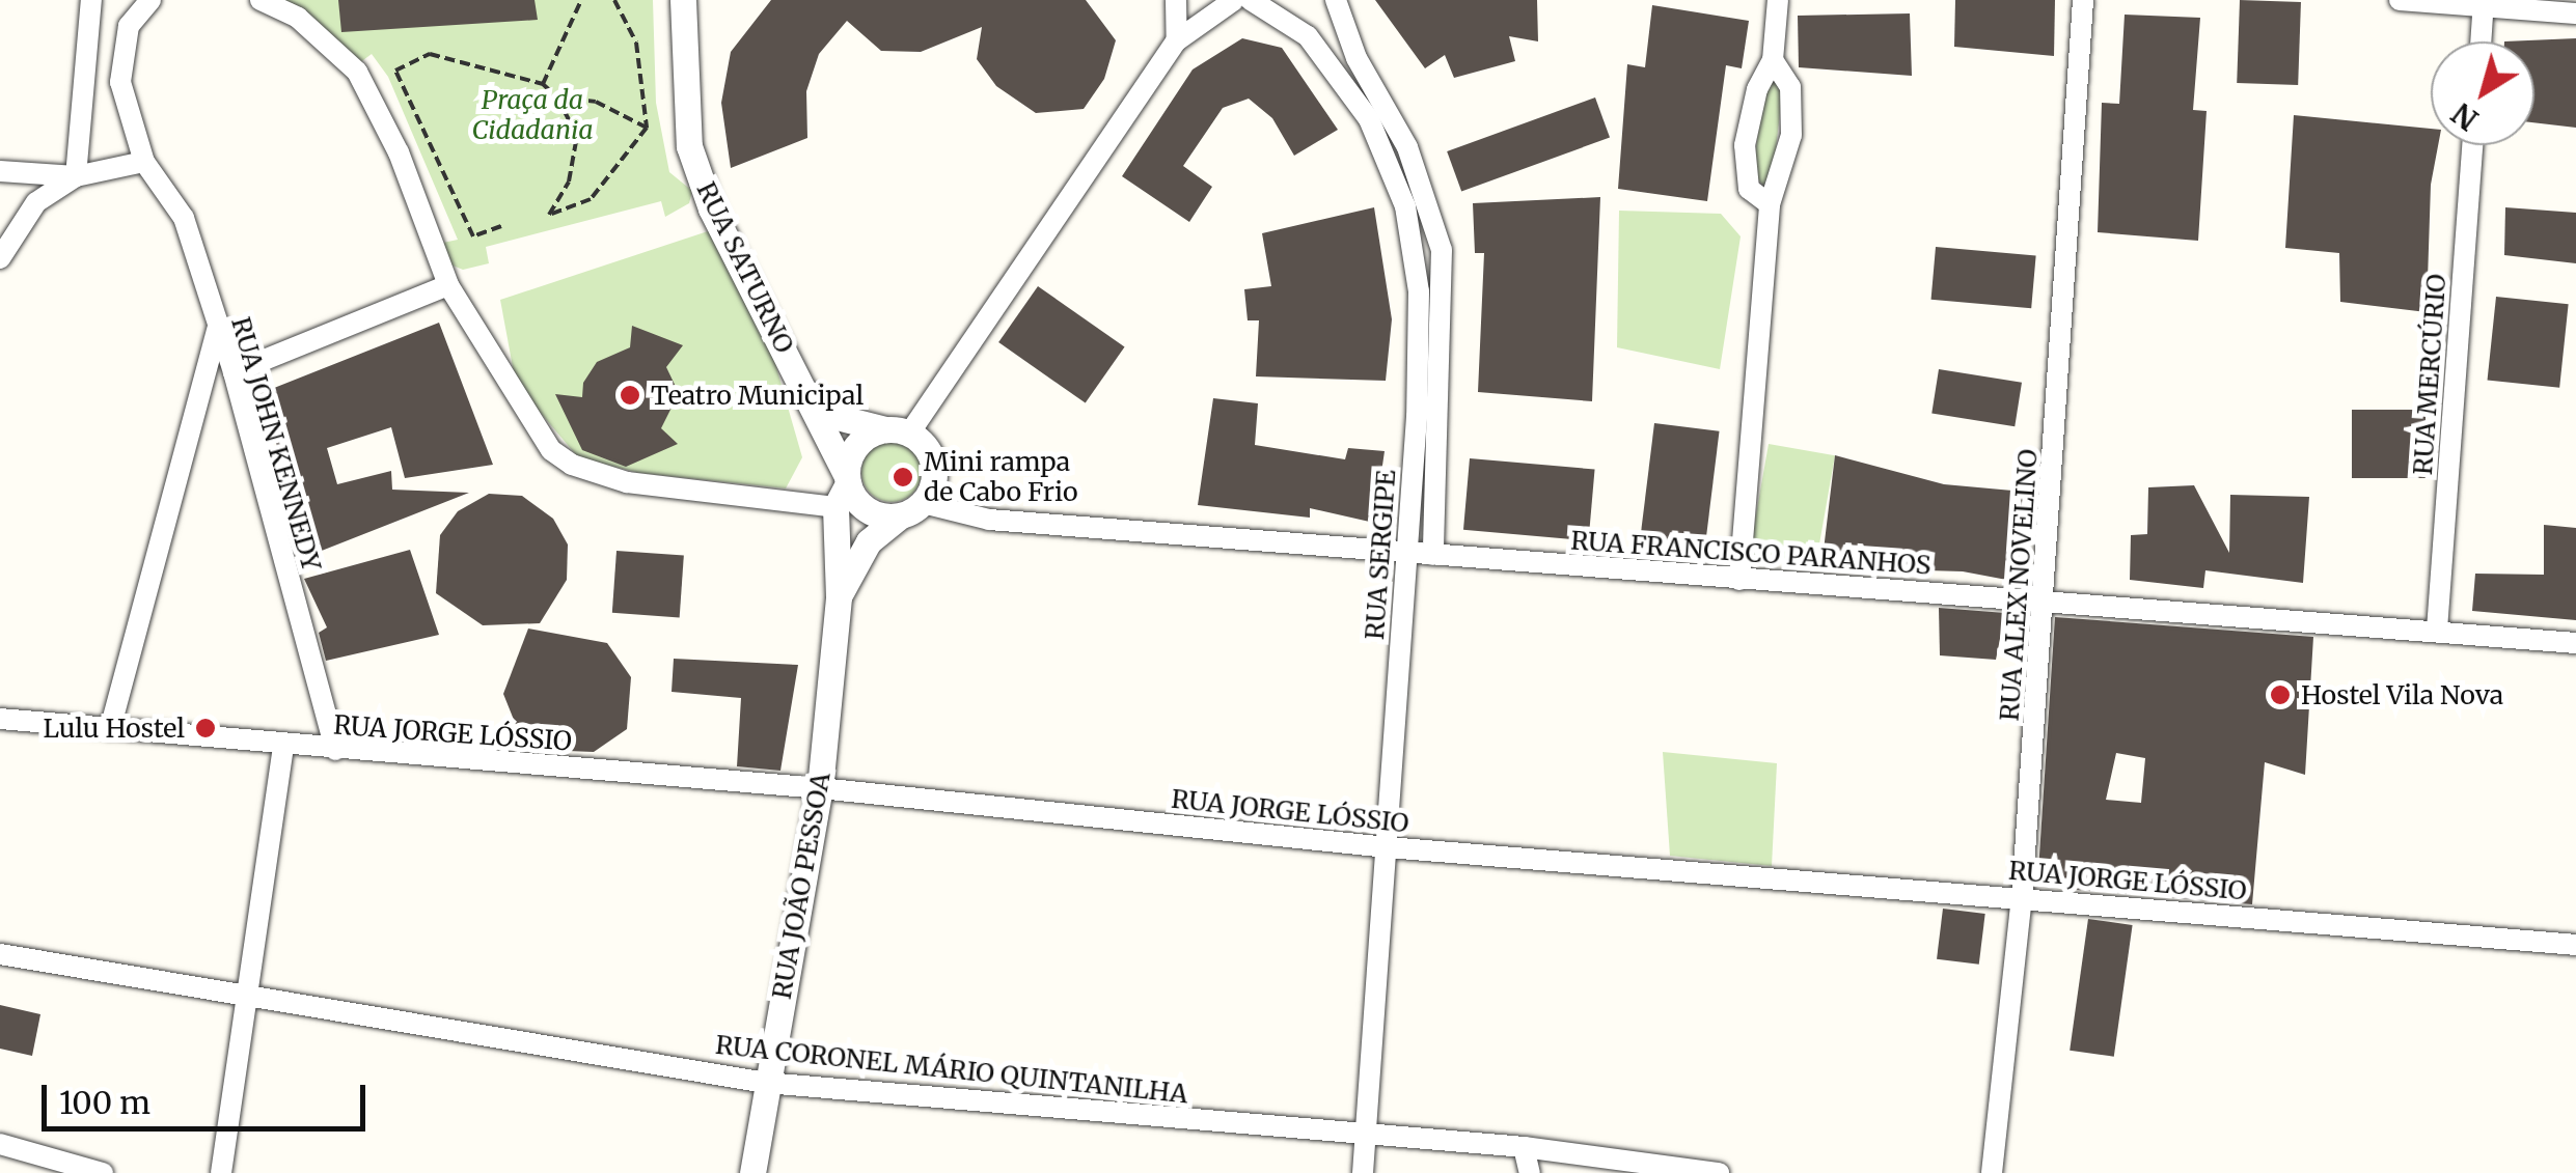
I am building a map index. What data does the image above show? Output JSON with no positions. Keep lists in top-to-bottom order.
{
  "streets": {
    "street": [
      "RUA SATURNO",
      "RUA MERCÚRIO",
      "RUA JOHN KENNEDY",
      "RUA FRANCISCO PARANHOS",
      "RUA SERGIPE",
      "RUA ALEX NOVELINO",
      "RUA JORGE LÓSSIO",
      "RUA JOÃO PESSOA",
      "RUA CORONEL MÁRIO QUINTANILHA"
    ]
  },
  "crossings": [
    ["RUA SATURNO", "RUA FRANCISCO PARANHOS"],
    ["RUA SATURNO", "RUA JOÃO PESSOA"],
    ["RUA MERCÚRIO", "RUA FRANCISCO PARANHOS"],
    ["RUA JOHN KENNEDY", "RUA JORGE LÓSSIO"],
    ["RUA FRANCISCO PARANHOS", "RUA SERGIPE"],
    ["RUA FRANCISCO PARANHOS", "RUA ALEX NOVELINO"],
    ["RUA FRANCISCO PARANHOS", "RUA JOÃO PESSOA"],
    ["RUA SERGIPE", "RUA JORGE LÓSSIO"],
    ["RUA SERGIPE", "RUA CORONEL MÁRIO QUINTANILHA"],
    ["RUA ALEX NOVELINO", "RUA JORGE LÓSSIO"],
    ["RUA JORGE LÓSSIO", "RUA JOÃO PESSOA"],
    ["RUA JOÃO PESSOA", "RUA CORONEL MÁRIO QUINTANILHA"]
  ],
  "parks": ["Praça da Cidadania"],
  "places": [
    "Teatro Municipal",
    "Mini rampa de Cabo Frio",
    "Hostel Vila Nova",
    "Lulu Hostel"
  ],
  "scale_bar": "100 m",
  "north": "bottom left"
}
